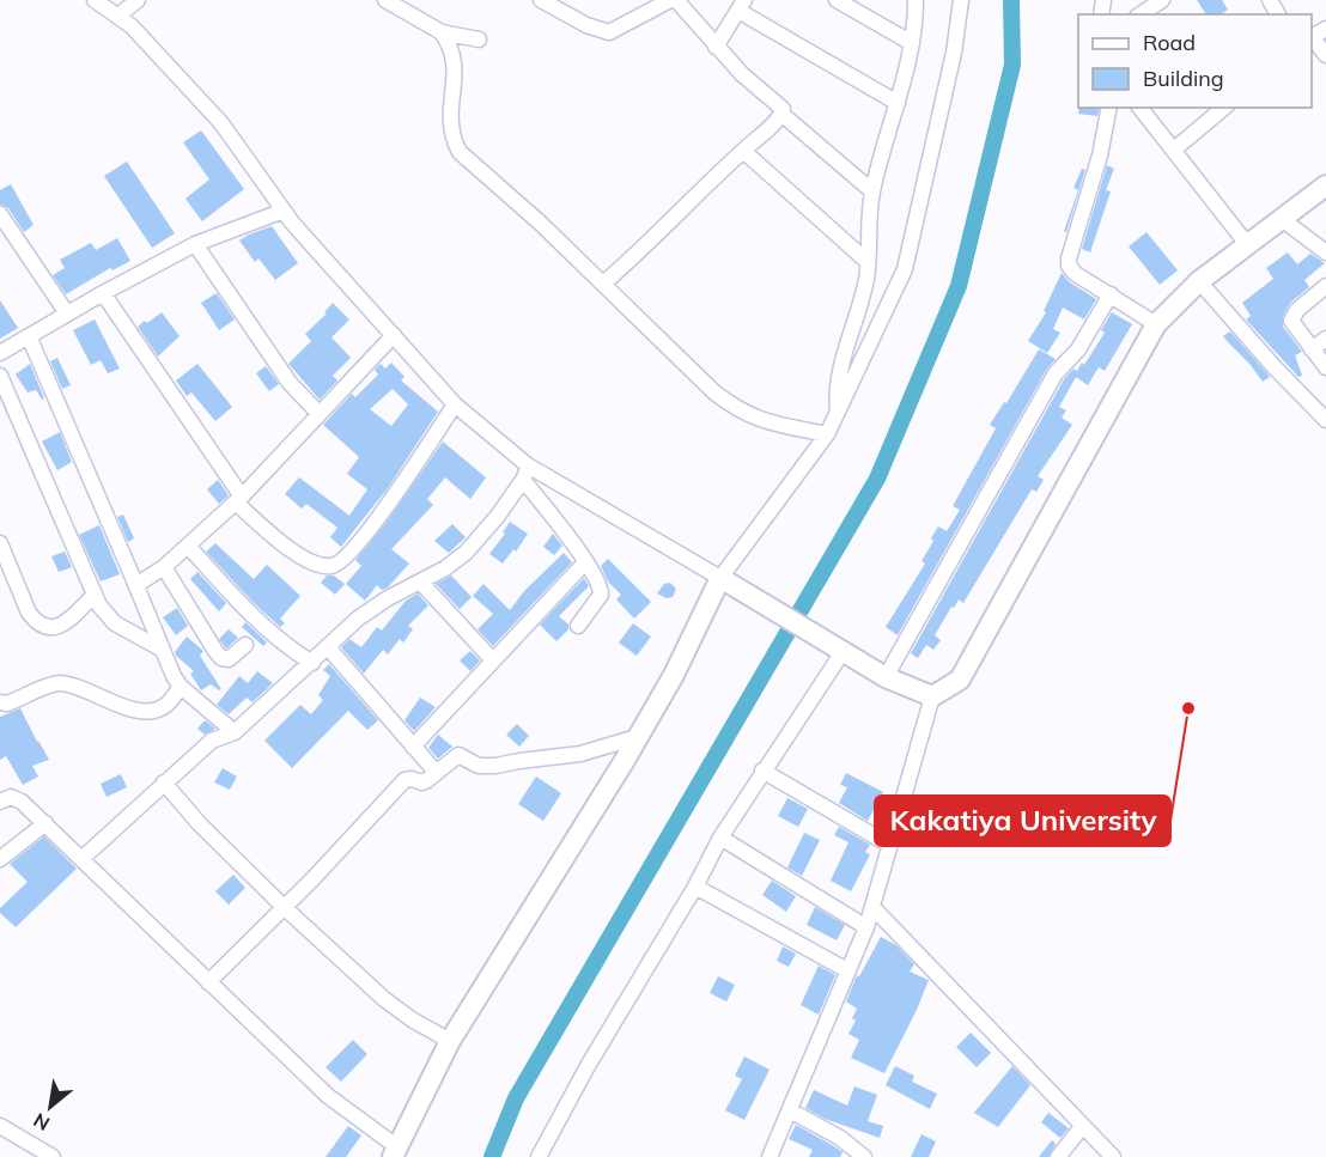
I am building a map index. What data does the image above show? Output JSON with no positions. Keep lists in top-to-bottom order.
{
  "places": ["Kakatiya University"],
  "legend": ["Road", "Building"],
  "north": "bottom left"
}
